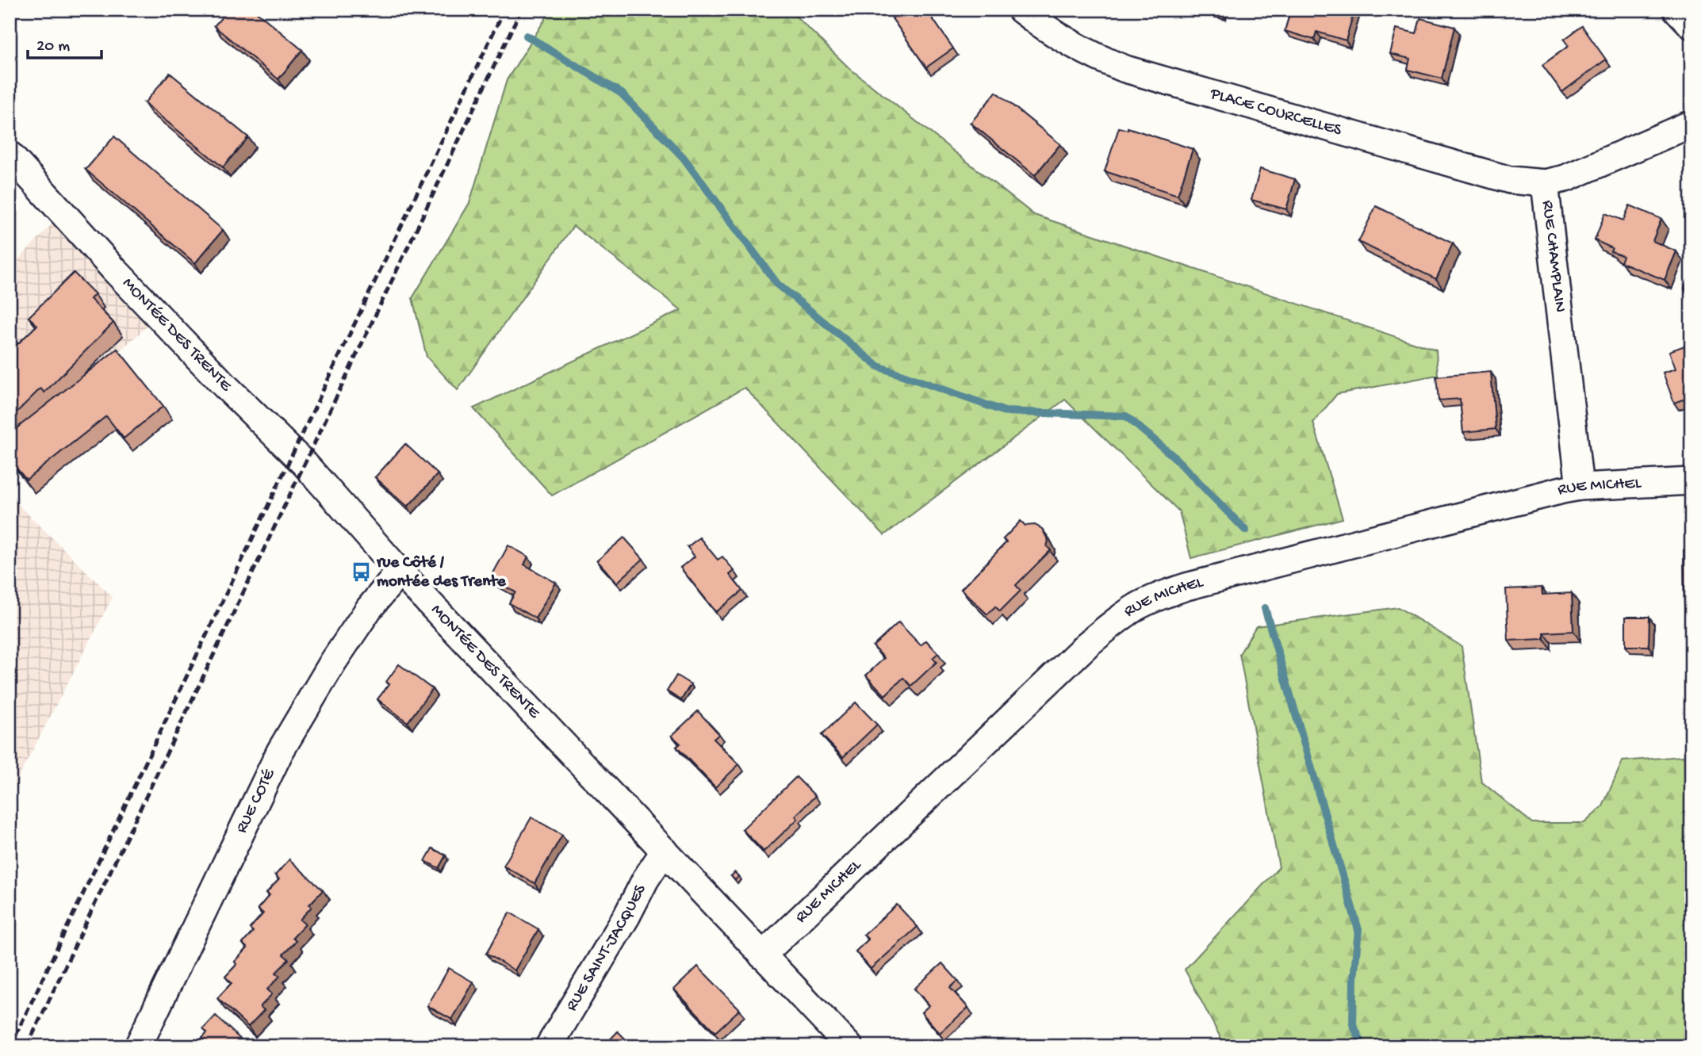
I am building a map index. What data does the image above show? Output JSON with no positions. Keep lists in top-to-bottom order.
{
  "streets": {
    "street": [
      "PLACE COURCELLES",
      "RUE CHAMPLAIN",
      "MONTÉE DES TRENTE",
      "RUE MICHEL",
      "RUE COTÉ",
      "RUE SAINT-JACQUES"
    ]
  },
  "crossings": [
    ["PLACE COURCELLES", "RUE CHAMPLAIN"],
    ["RUE CHAMPLAIN", "RUE MICHEL"],
    ["MONTÉE DES TRENTE", "RUE MICHEL"],
    ["MONTÉE DES TRENTE", "RUE COTÉ"],
    ["MONTÉE DES TRENTE", "RUE SAINT-JACQUES"]
  ],
  "places": {
    "bus stop": ["rue Côté / montée des Trente"]
  },
  "scale_bar": "20 m"
}
